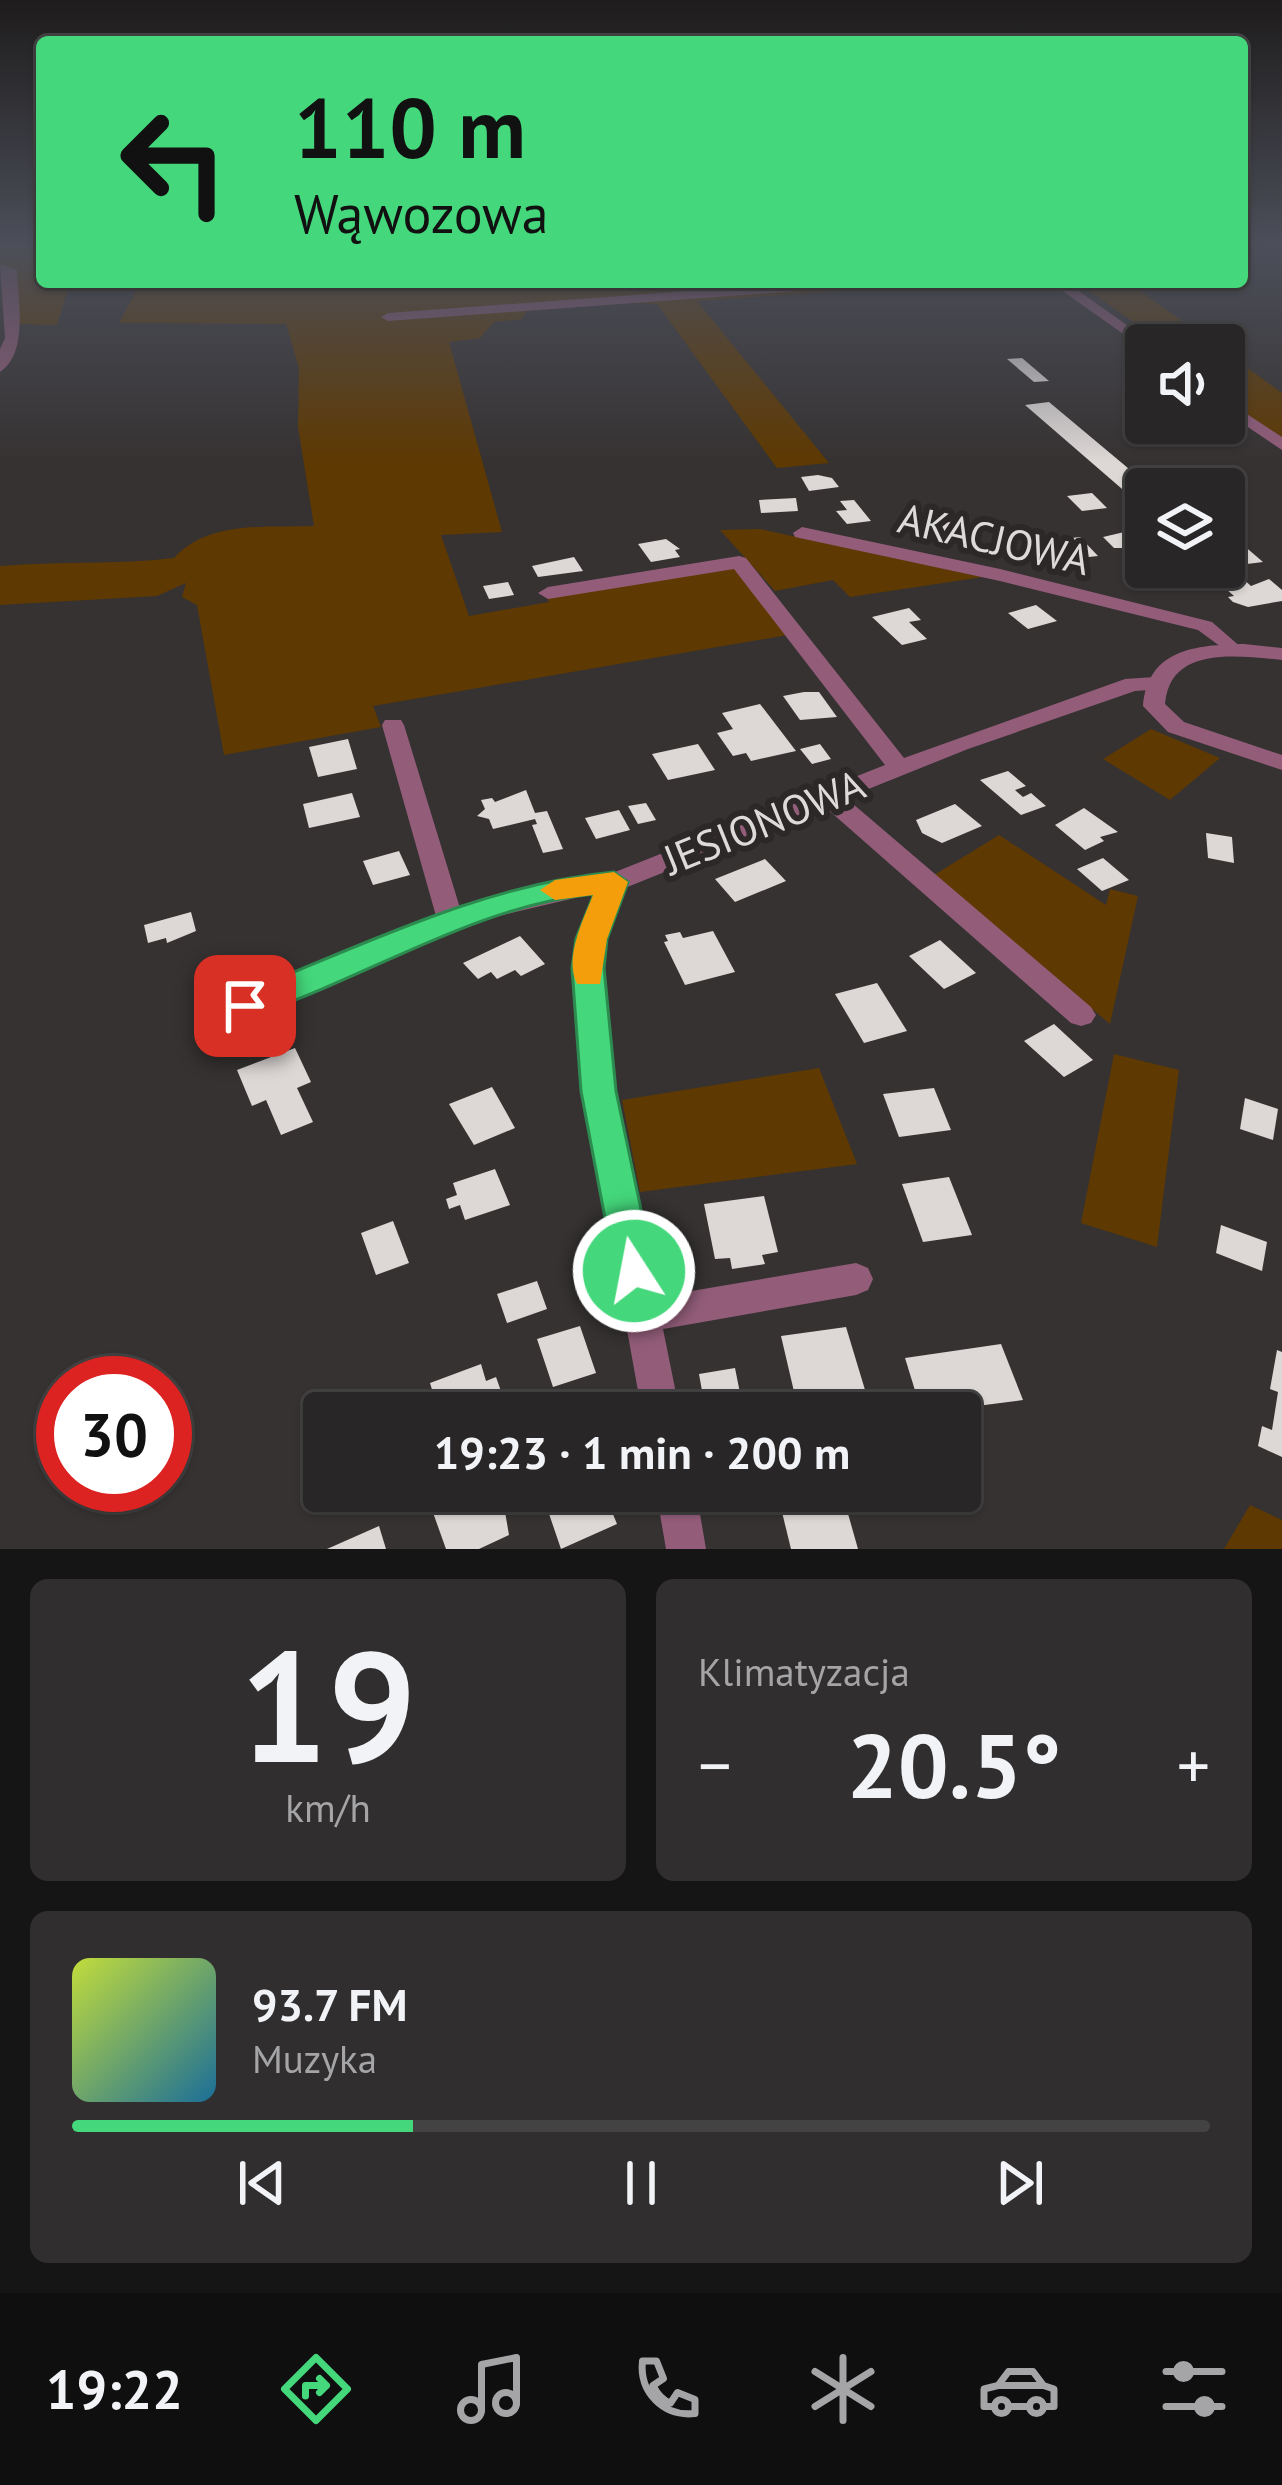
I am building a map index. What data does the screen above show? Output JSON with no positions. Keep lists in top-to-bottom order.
{
  "streets": {
    "street": ["AKACJOWA", "JESIONOWA"]
  },
  "crossings": [
    ["AKACJOWA", "JESIONOWA"]
  ],
  "page": {
    "turn": ["110 m", "Wąwozowa"],
    "limit": "30",
    "trip": "19:23 · 1 min · 200 m",
    "tile": [
      ["19", "km/h"],
      "Klimatyzacja"
    ],
    "heat": ["−", "20.5°", "+"],
    "song": ["93.7 FM", "Muzyka"],
    "tabs": "19:22"
  }
}
